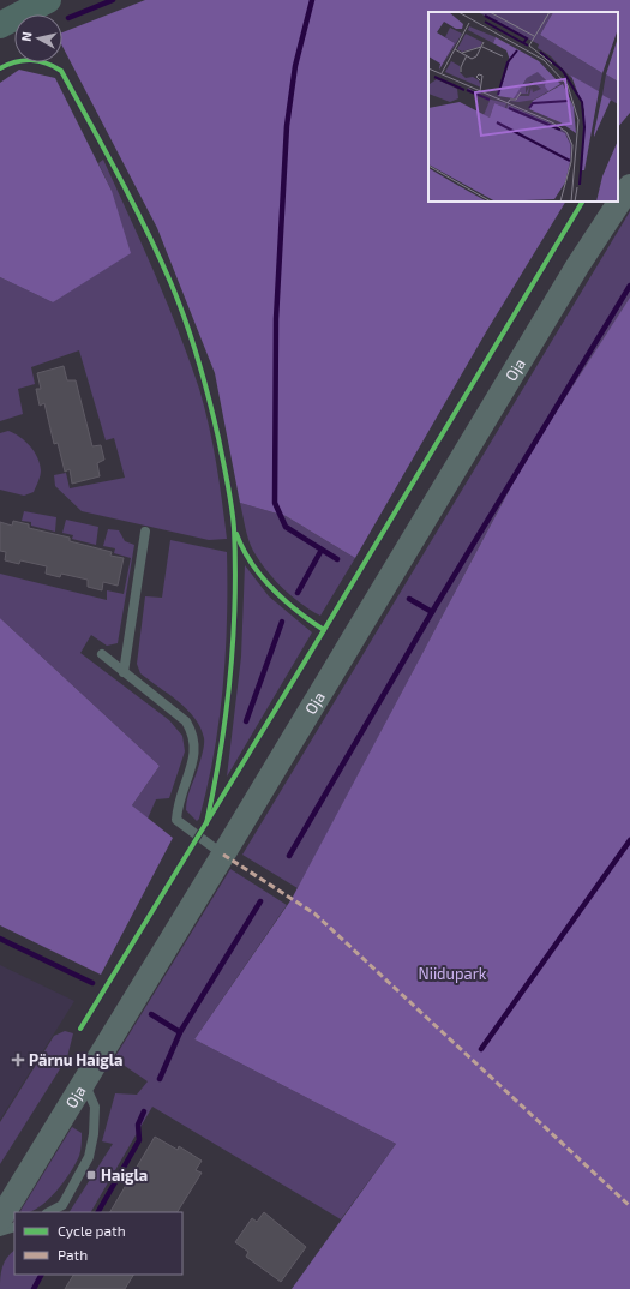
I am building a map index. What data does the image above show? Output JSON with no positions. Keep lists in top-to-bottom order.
{
  "streets": {
    "street": ["Oja"]
  },
  "parks": ["Niidupark"],
  "places": {
    "health": ["Pärnu Haigla"],
    "transit": ["Haigla"]
  },
  "legend": ["Cycle path", "Path"],
  "north": "left"
}
